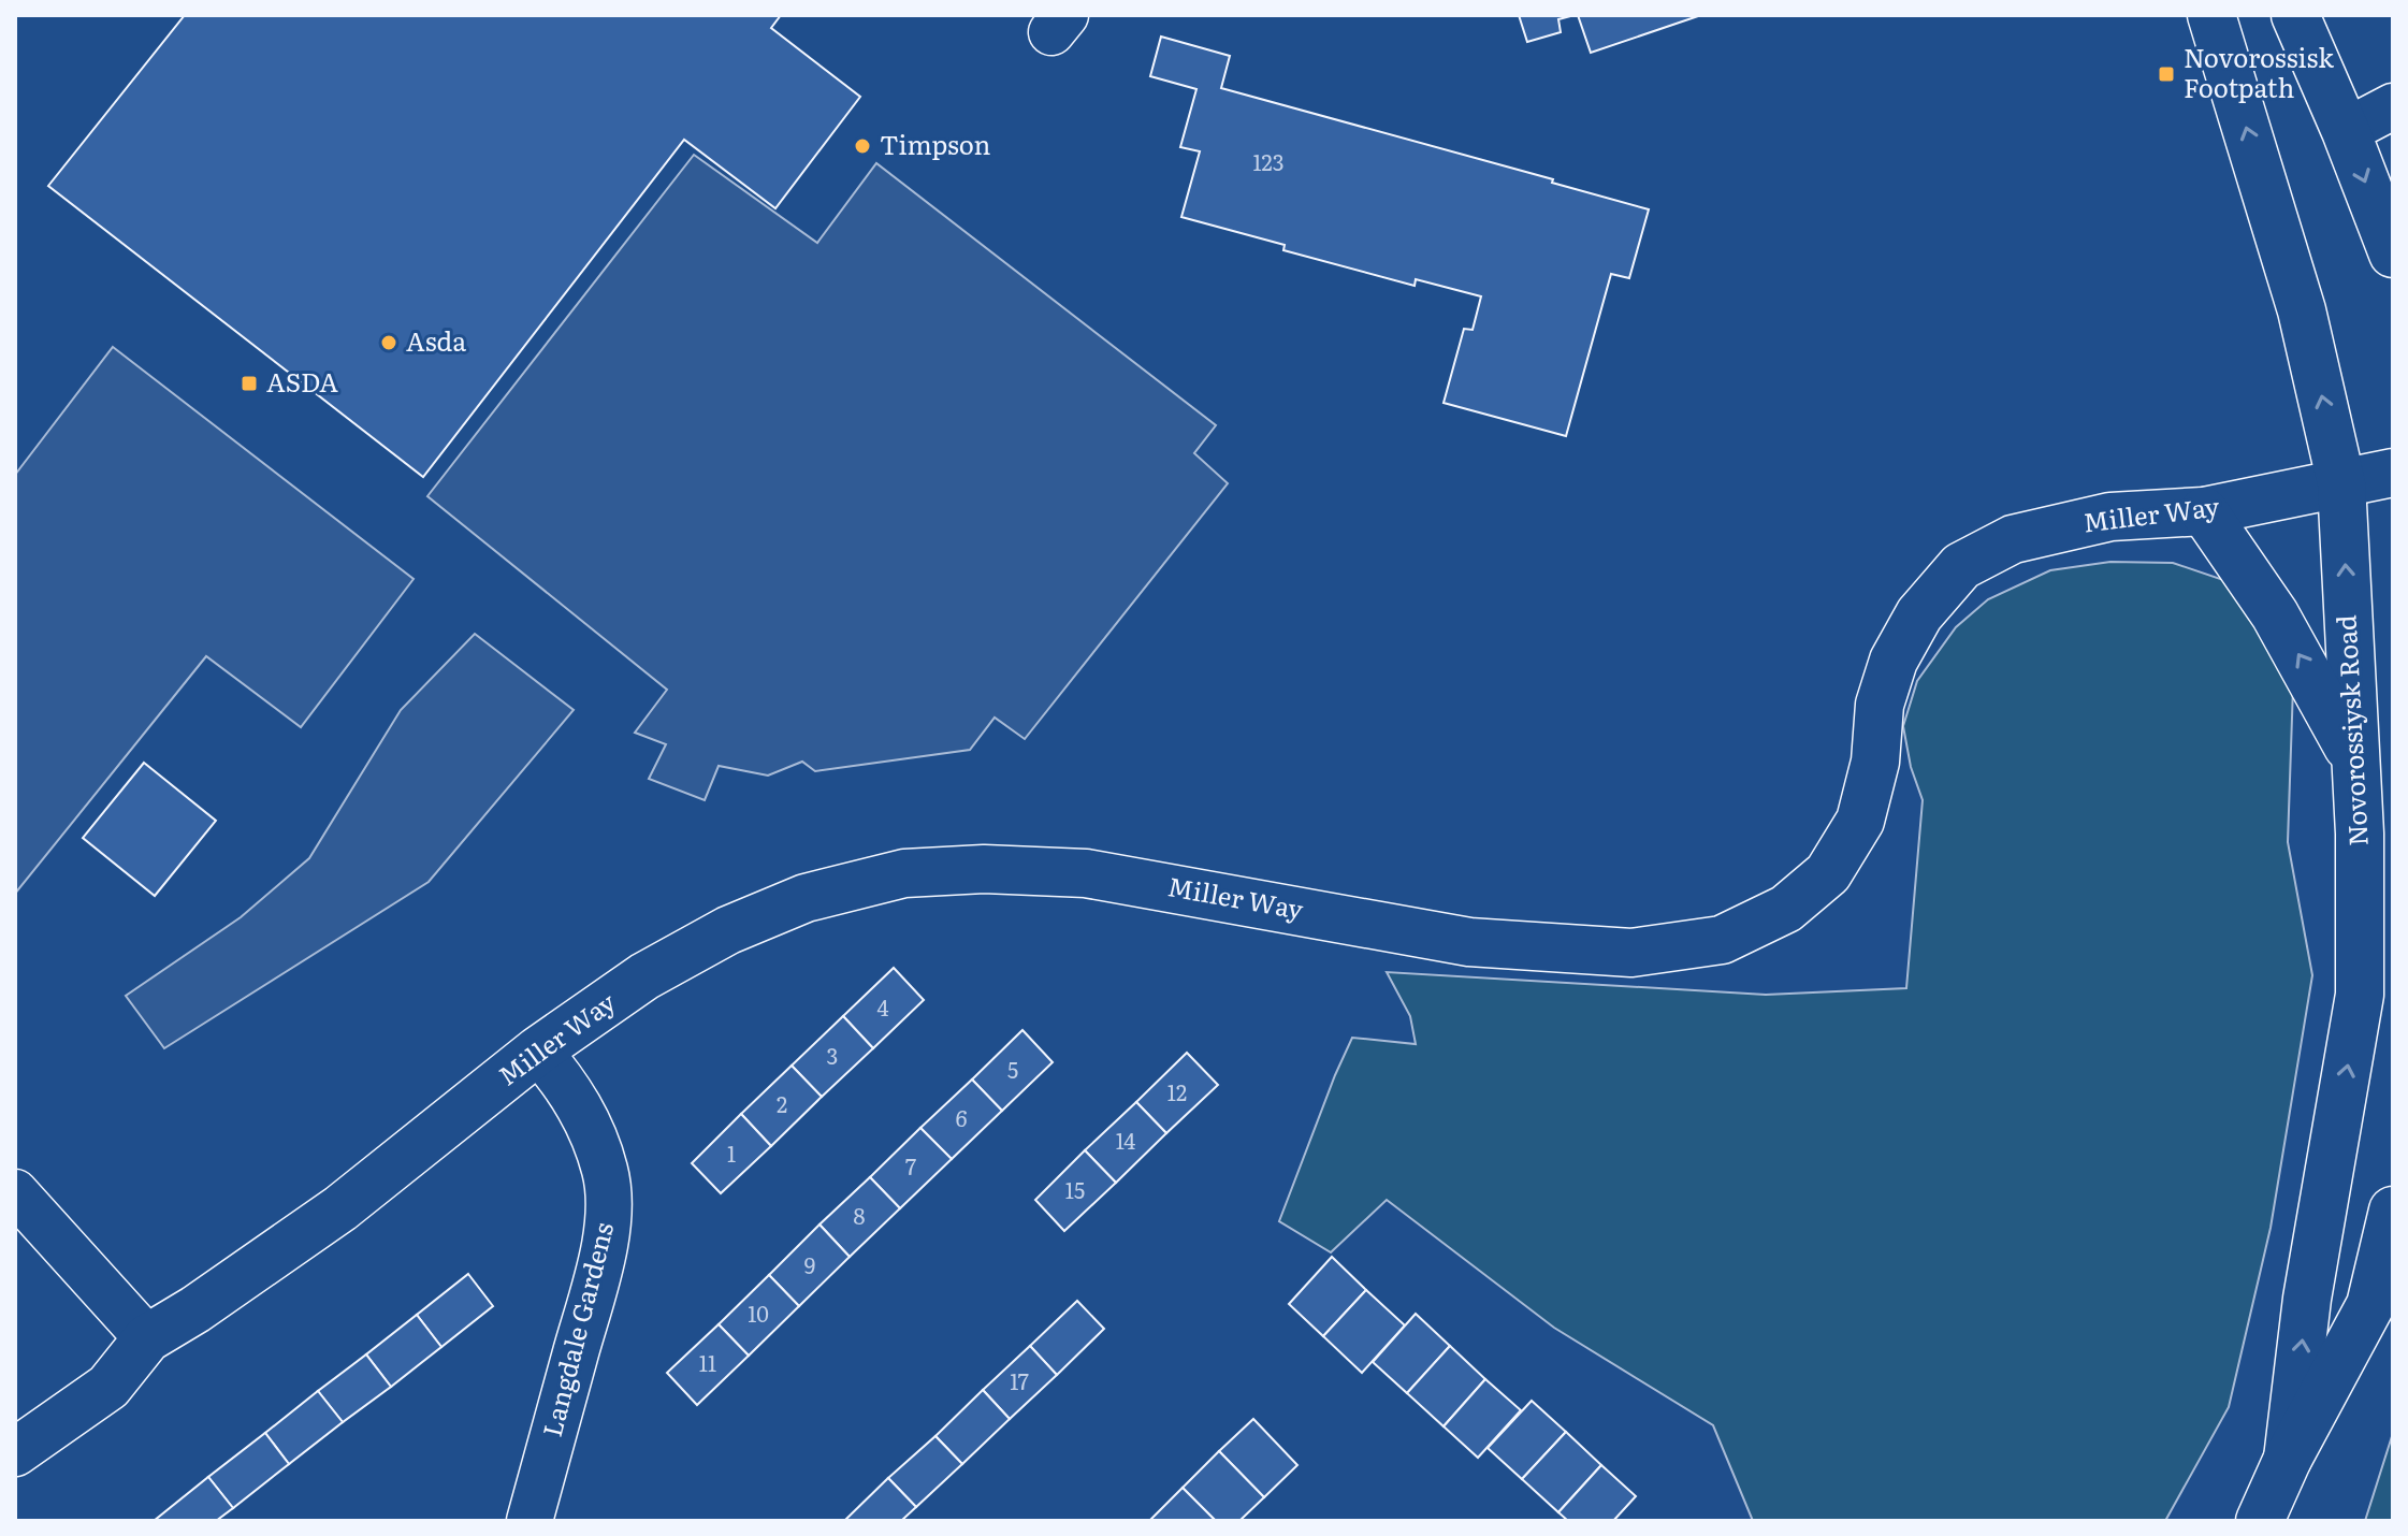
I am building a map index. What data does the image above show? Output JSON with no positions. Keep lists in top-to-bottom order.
{
  "streets": {
    "street": ["Miller Way", "Novorossiysk Road", "Langdale Gardens"]
  },
  "crossings": [
    ["Miller Way", "Novorossiysk Road"],
    ["Miller Way", "Langdale Gardens"]
  ],
  "one_way": ["Novorossiysk Road"],
  "places": {
    "transit": ["Novorossisk Footpath", "ASDA"],
    "other": ["Timpson", "Asda"]
  },
  "house_numbers": [
    "123",
    "4",
    "3",
    "5",
    "12",
    "2",
    "6",
    "14",
    "1",
    "7",
    "15",
    "8",
    "9",
    "10",
    "11",
    "17"
  ]
}
